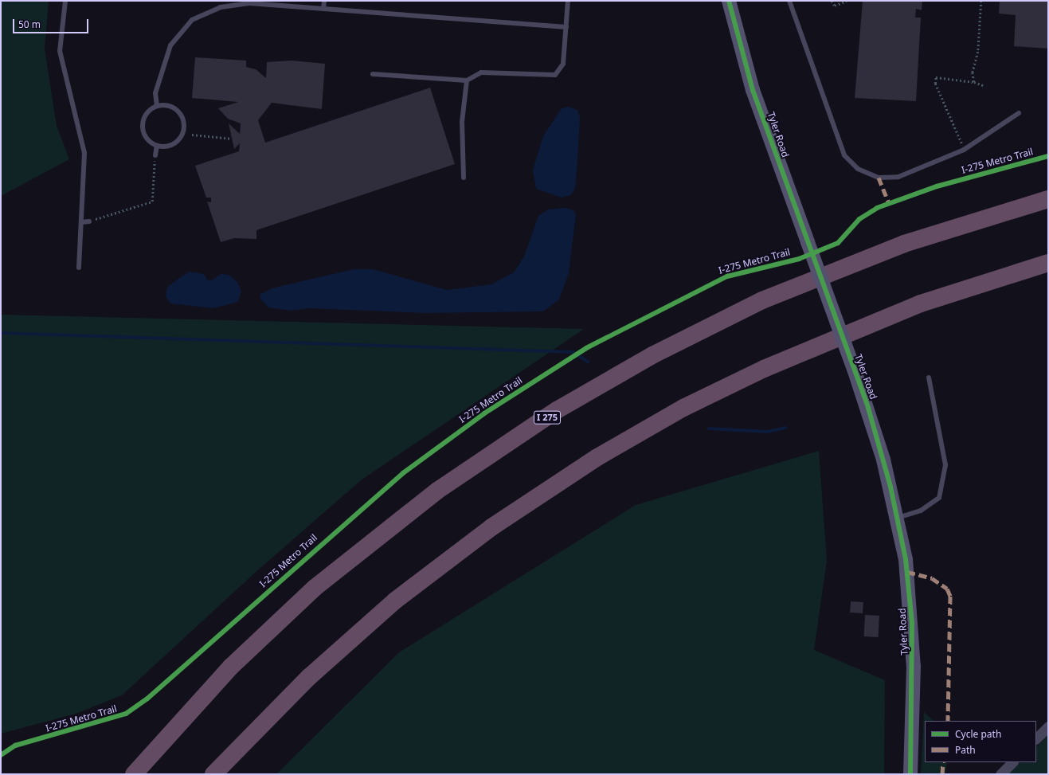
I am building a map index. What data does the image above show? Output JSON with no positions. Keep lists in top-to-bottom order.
{
  "streets": {
    "highway": ["I 275"],
    "street": ["Tyler Road"],
    "cycle path": ["I-275 Metro Trail"]
  },
  "legend": ["Cycle path", "Path"],
  "scale_bar": "50 m"
}
